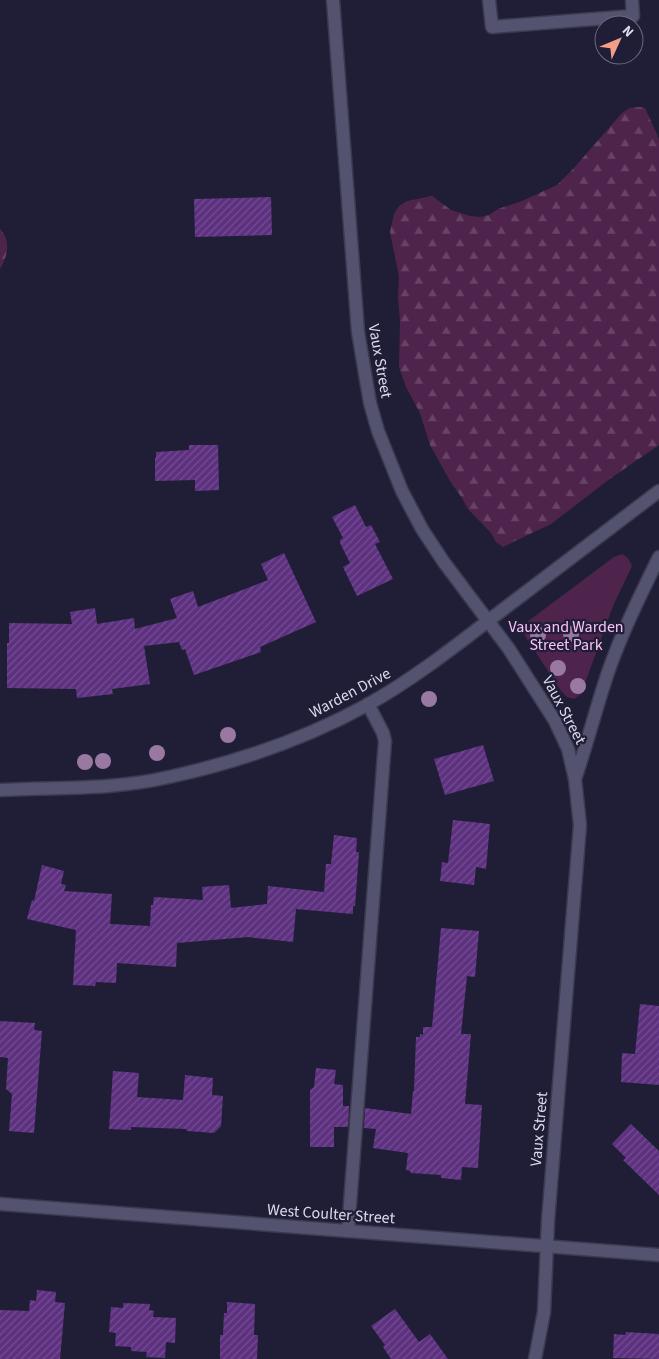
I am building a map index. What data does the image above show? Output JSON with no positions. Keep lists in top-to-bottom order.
{
  "streets": {
    "street": ["Vaux Street", "Warden Drive", "West Coulter Street"]
  },
  "crossings": [
    ["Vaux Street", "Warden Drive"],
    ["Vaux Street", "West Coulter Street"]
  ],
  "parks": ["Vaux and Warden Street Park"],
  "north": "top right"
}
